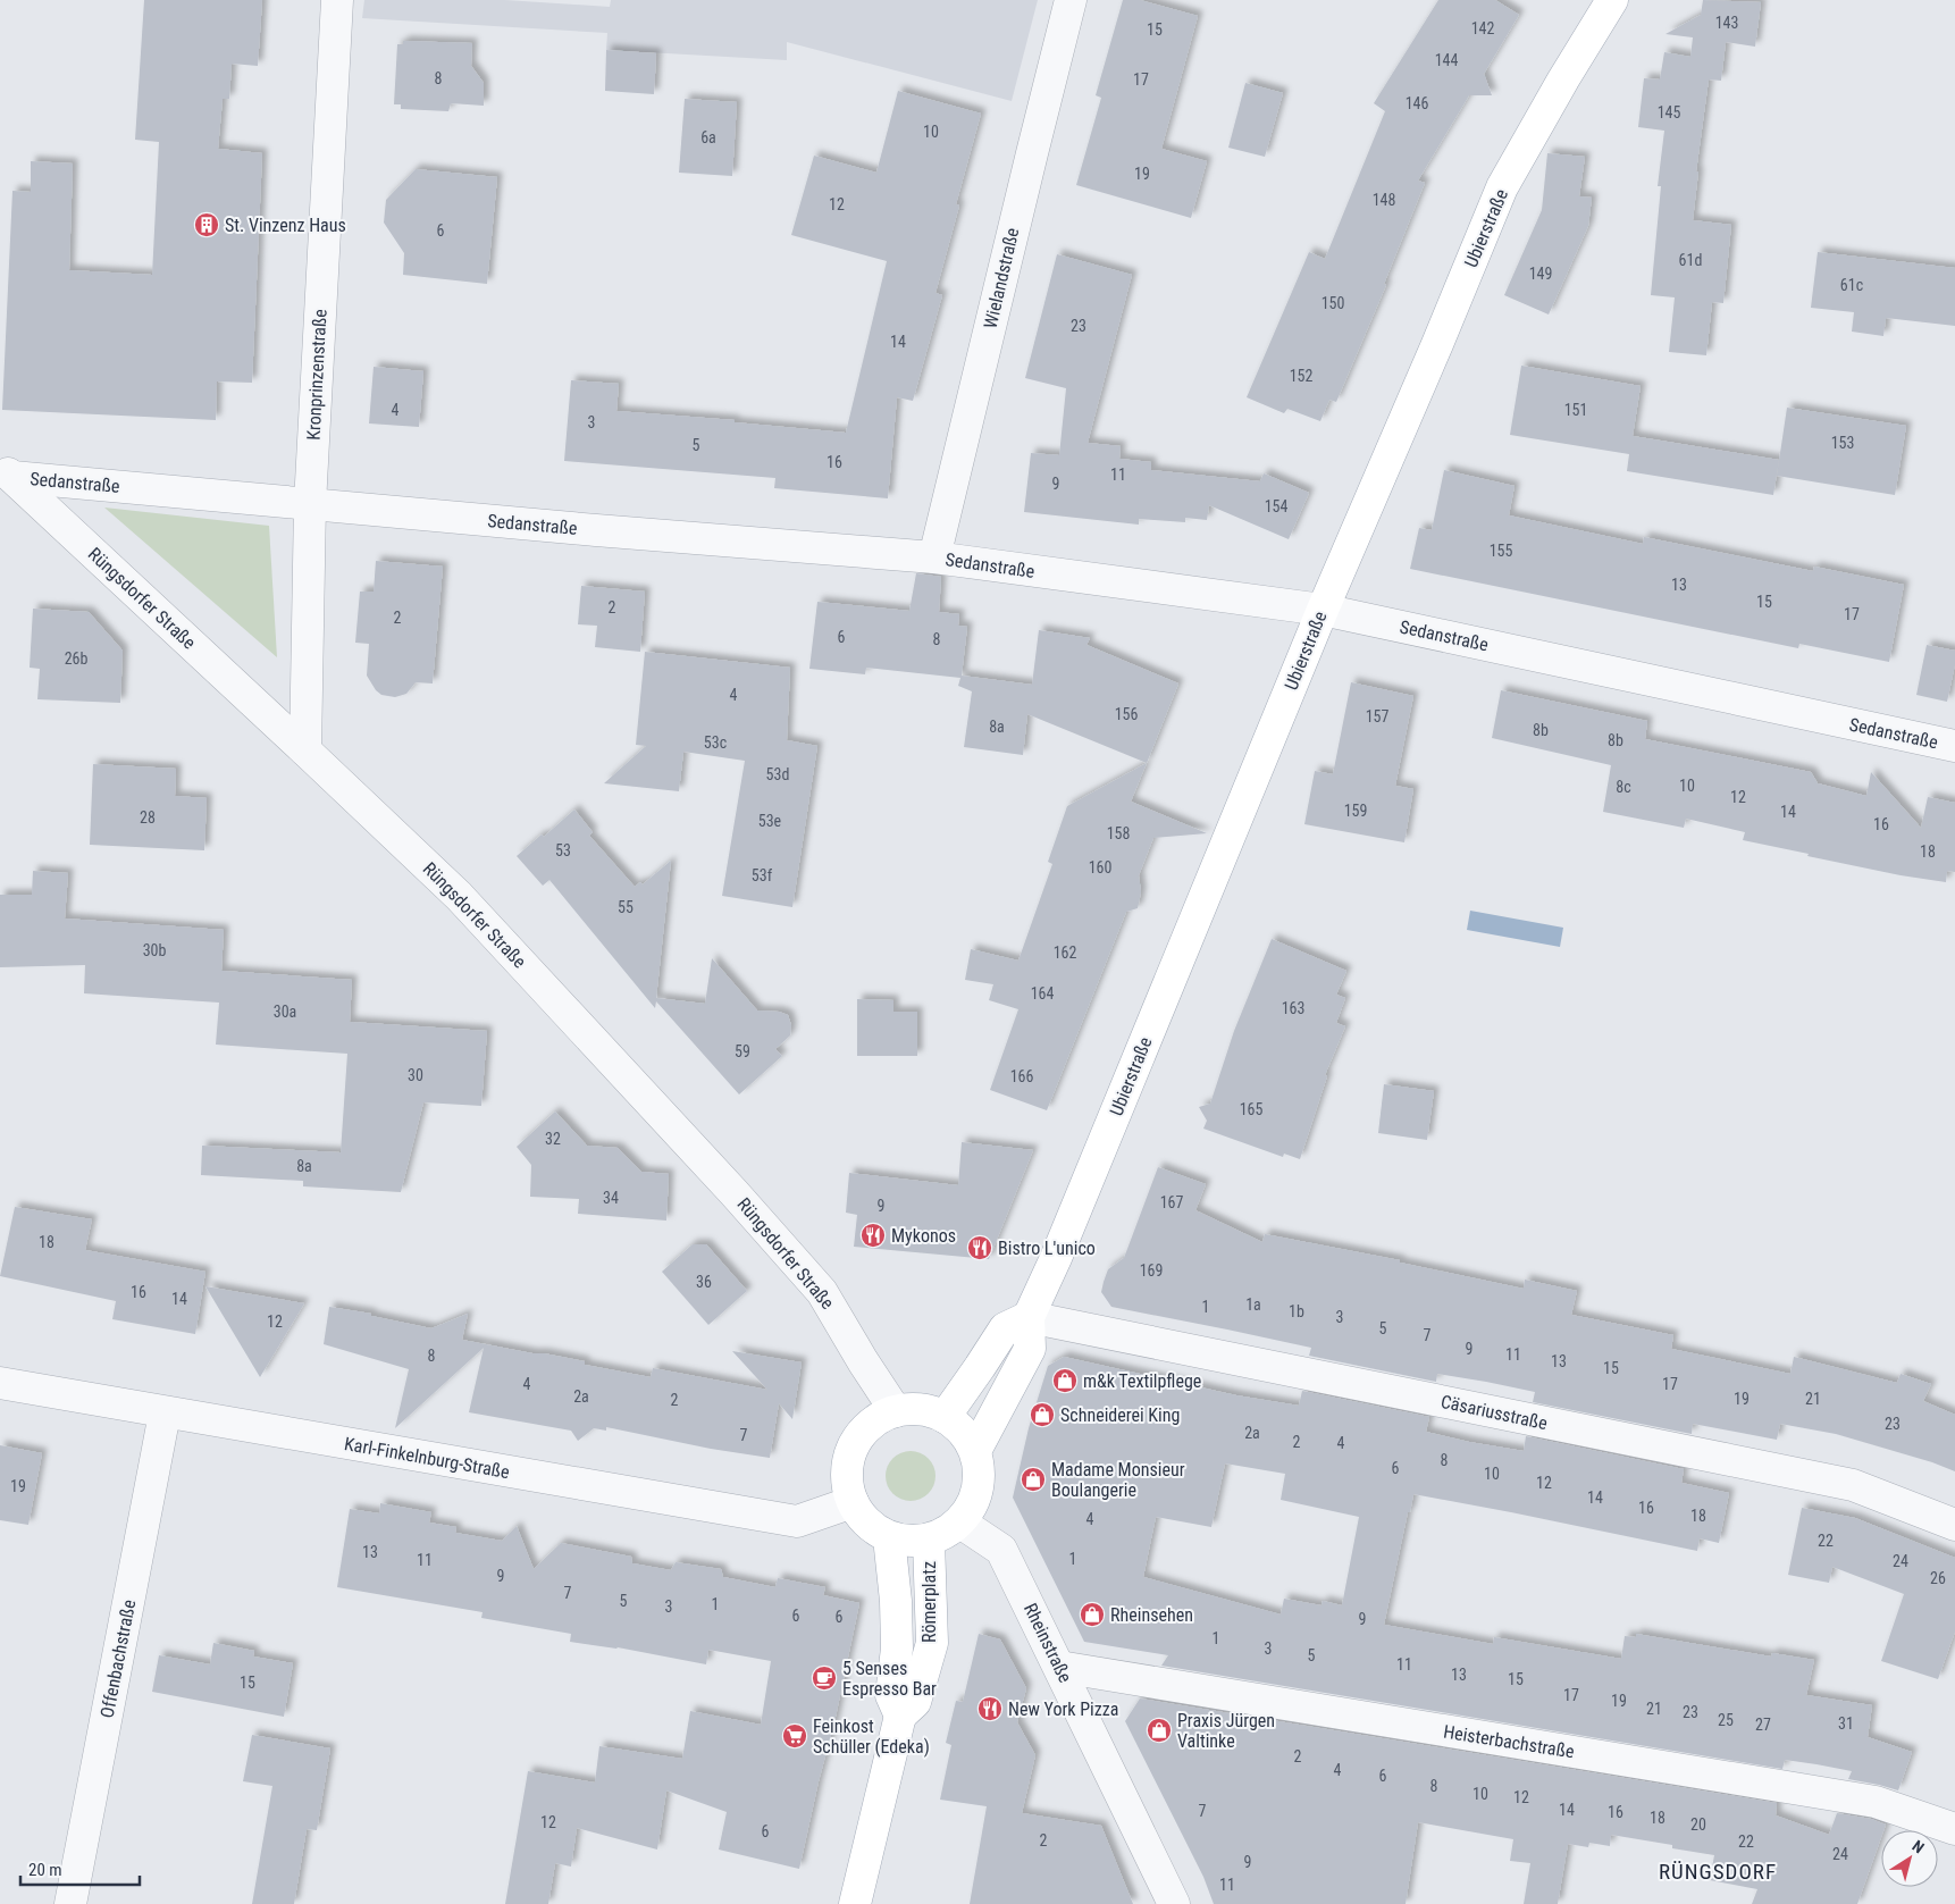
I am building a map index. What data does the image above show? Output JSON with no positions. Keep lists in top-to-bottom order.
{
  "streets": {
    "main road": ["Ubierstraße", "Römerplatz"],
    "street": [
      "Wielandstraße",
      "Kronprinzenstraße",
      "Sedanstraße",
      "Rüngsdorfer Straße",
      "Cäsariusstraße",
      "Karl-Finkelnburg-Straße",
      "Rheinstraße",
      "Offenbachstraße",
      "Heisterbachstraße"
    ]
  },
  "crossings": [
    ["Ubierstraße", "Sedanstraße"],
    ["Ubierstraße", "Cäsariusstraße"],
    ["Wielandstraße", "Sedanstraße"],
    ["Kronprinzenstraße", "Sedanstraße"],
    ["Kronprinzenstraße", "Rüngsdorfer Straße"],
    ["Sedanstraße", "Rüngsdorfer Straße"],
    ["Rüngsdorfer Straße", "Karl-Finkelnburg-Straße"],
    ["Rüngsdorfer Straße", "Römerplatz"],
    ["Rüngsdorfer Straße", "Rheinstraße"],
    ["Karl-Finkelnburg-Straße", "Römerplatz"],
    ["Karl-Finkelnburg-Straße", "Rheinstraße"],
    ["Karl-Finkelnburg-Straße", "Offenbachstraße"],
    ["Römerplatz", "Rheinstraße"],
    ["Rheinstraße", "Heisterbachstraße"]
  ],
  "districts": ["RÜNGSDORF"],
  "places": {
    "building": ["St. Vinzenz Haus"],
    "restaurant": ["Mykonos", "Bistro L'unico", "New York Pizza"],
    "shop": [
      "m&k Textilpflege",
      "Schneiderei King",
      "Madame Monsieur Boulangerie",
      "Rheinsehen",
      "Praxis Jürgen Valtinke"
    ],
    "cafe": ["5 Senses Espresso Bar"],
    "supermarket": ["Feinkost Schüller (Edeka)"]
  },
  "house_numbers": [
    "143",
    "142",
    "15",
    "144",
    "8",
    "17",
    "146",
    "145",
    "10",
    "6a",
    "19",
    "148",
    "12",
    "6",
    "61d",
    "149",
    "61c",
    "150",
    "23",
    "14",
    "152",
    "4",
    "151",
    "3",
    "153",
    "5",
    "16",
    "11",
    "9",
    "154",
    "155",
    "13",
    "15",
    "2",
    "17",
    "2",
    "6",
    "8",
    "26b",
    "4",
    "156",
    "157",
    "8a",
    "8b",
    "8b",
    "53c",
    "53d",
    "10",
    "8c",
    "12",
    "159",
    "14",
    "28",
    "53e",
    "16",
    "158",
    "53",
    "18",
    "160",
    "53f",
    "55",
    "30b",
    "162",
    "164",
    "163",
    "30a",
    "59",
    "30",
    "166",
    "165",
    "32",
    "8a",
    "34",
    "167",
    "9",
    "18",
    "169",
    "36",
    "16",
    "14",
    "1a",
    "1",
    "1b",
    "3",
    "12",
    "5",
    "7",
    "9",
    "11",
    "8",
    "13",
    "15",
    "4",
    "17",
    "2a",
    "19",
    "21",
    "2",
    "23",
    "2a",
    "7",
    "2",
    "4",
    "8",
    "6",
    "10",
    "12",
    "19",
    "14",
    "16",
    "18",
    "4",
    "22",
    "13",
    "1",
    "11",
    "24",
    "9",
    "26",
    "7",
    "5",
    "1",
    "3",
    "6",
    "6",
    "9",
    "1",
    "3",
    "5",
    "11",
    "13",
    "15",
    "15",
    "17",
    "19",
    "21",
    "23",
    "25",
    "31",
    "27",
    "2",
    "4",
    "6",
    "8",
    "10",
    "12",
    "14",
    "7",
    "16",
    "18",
    "12",
    "20",
    "6",
    "2",
    "22",
    "24",
    "9",
    "11"
  ],
  "scale_bar": "20 m",
  "north": "top right"
}
